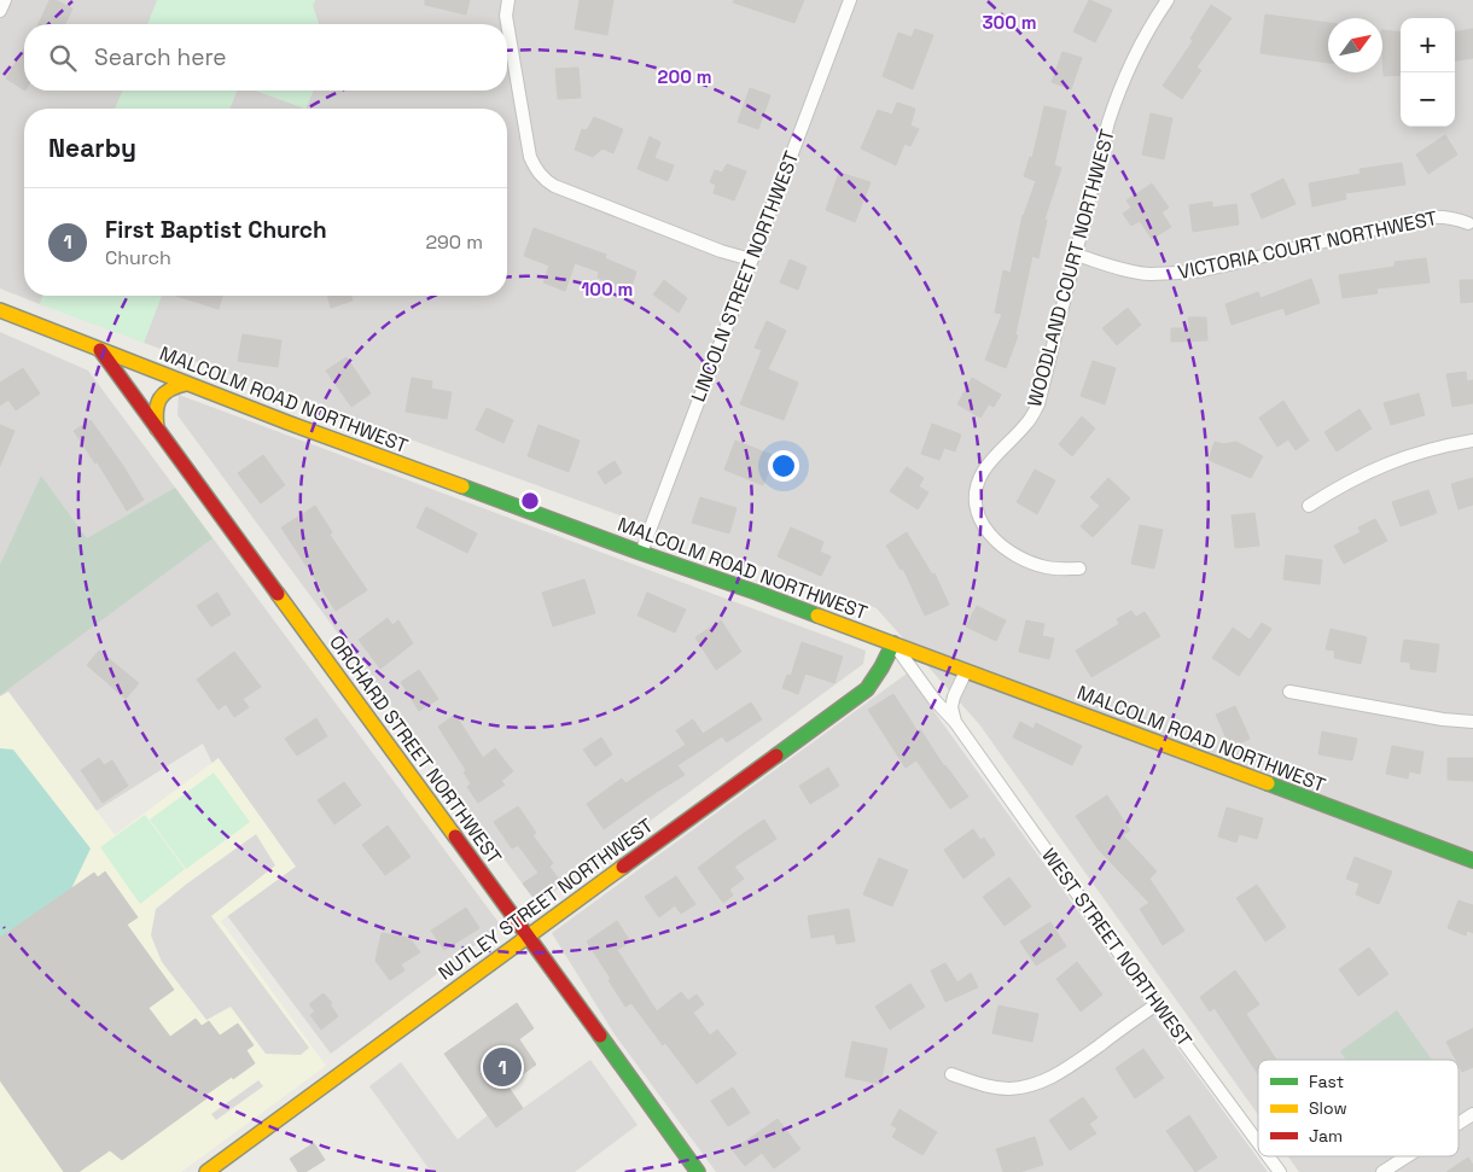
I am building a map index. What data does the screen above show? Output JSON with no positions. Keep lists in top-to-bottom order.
{
  "streets": {
    "street": [
      "VICTORIA COURT NORTHWEST",
      "WOODLAND COURT NORTHWEST",
      "LINCOLN STREET NORTHWEST",
      "MALCOLM ROAD NORTHWEST",
      "ORCHARD STREET NORTHWEST",
      "NUTLEY STREET NORTHWEST",
      "WEST STREET NORTHWEST"
    ]
  },
  "crossings": [
    ["VICTORIA COURT NORTHWEST", "WOODLAND COURT NORTHWEST"],
    ["LINCOLN STREET NORTHWEST", "MALCOLM ROAD NORTHWEST"],
    ["MALCOLM ROAD NORTHWEST", "ORCHARD STREET NORTHWEST"],
    ["MALCOLM ROAD NORTHWEST", "NUTLEY STREET NORTHWEST"],
    ["MALCOLM ROAD NORTHWEST", "WEST STREET NORTHWEST"],
    ["ORCHARD STREET NORTHWEST", "NUTLEY STREET NORTHWEST"],
    ["NUTLEY STREET NORTHWEST", "WEST STREET NORTHWEST"]
  ],
  "legend": ["Fast", "Slow", "Jam"],
  "north": "top right",
  "page": {
    "map_buttons": ["+", "−"],
    "search": "Search here",
    "heading": "Nearby",
    "list": [
      {
        "mark": "1",
        "name": "First Baptist Church",
        "note": "Church",
        "value": "290 m"
      }
    ],
    "pins": "1"
  },
  "rings": ["300 m", "200 m", "100 m"]
}
